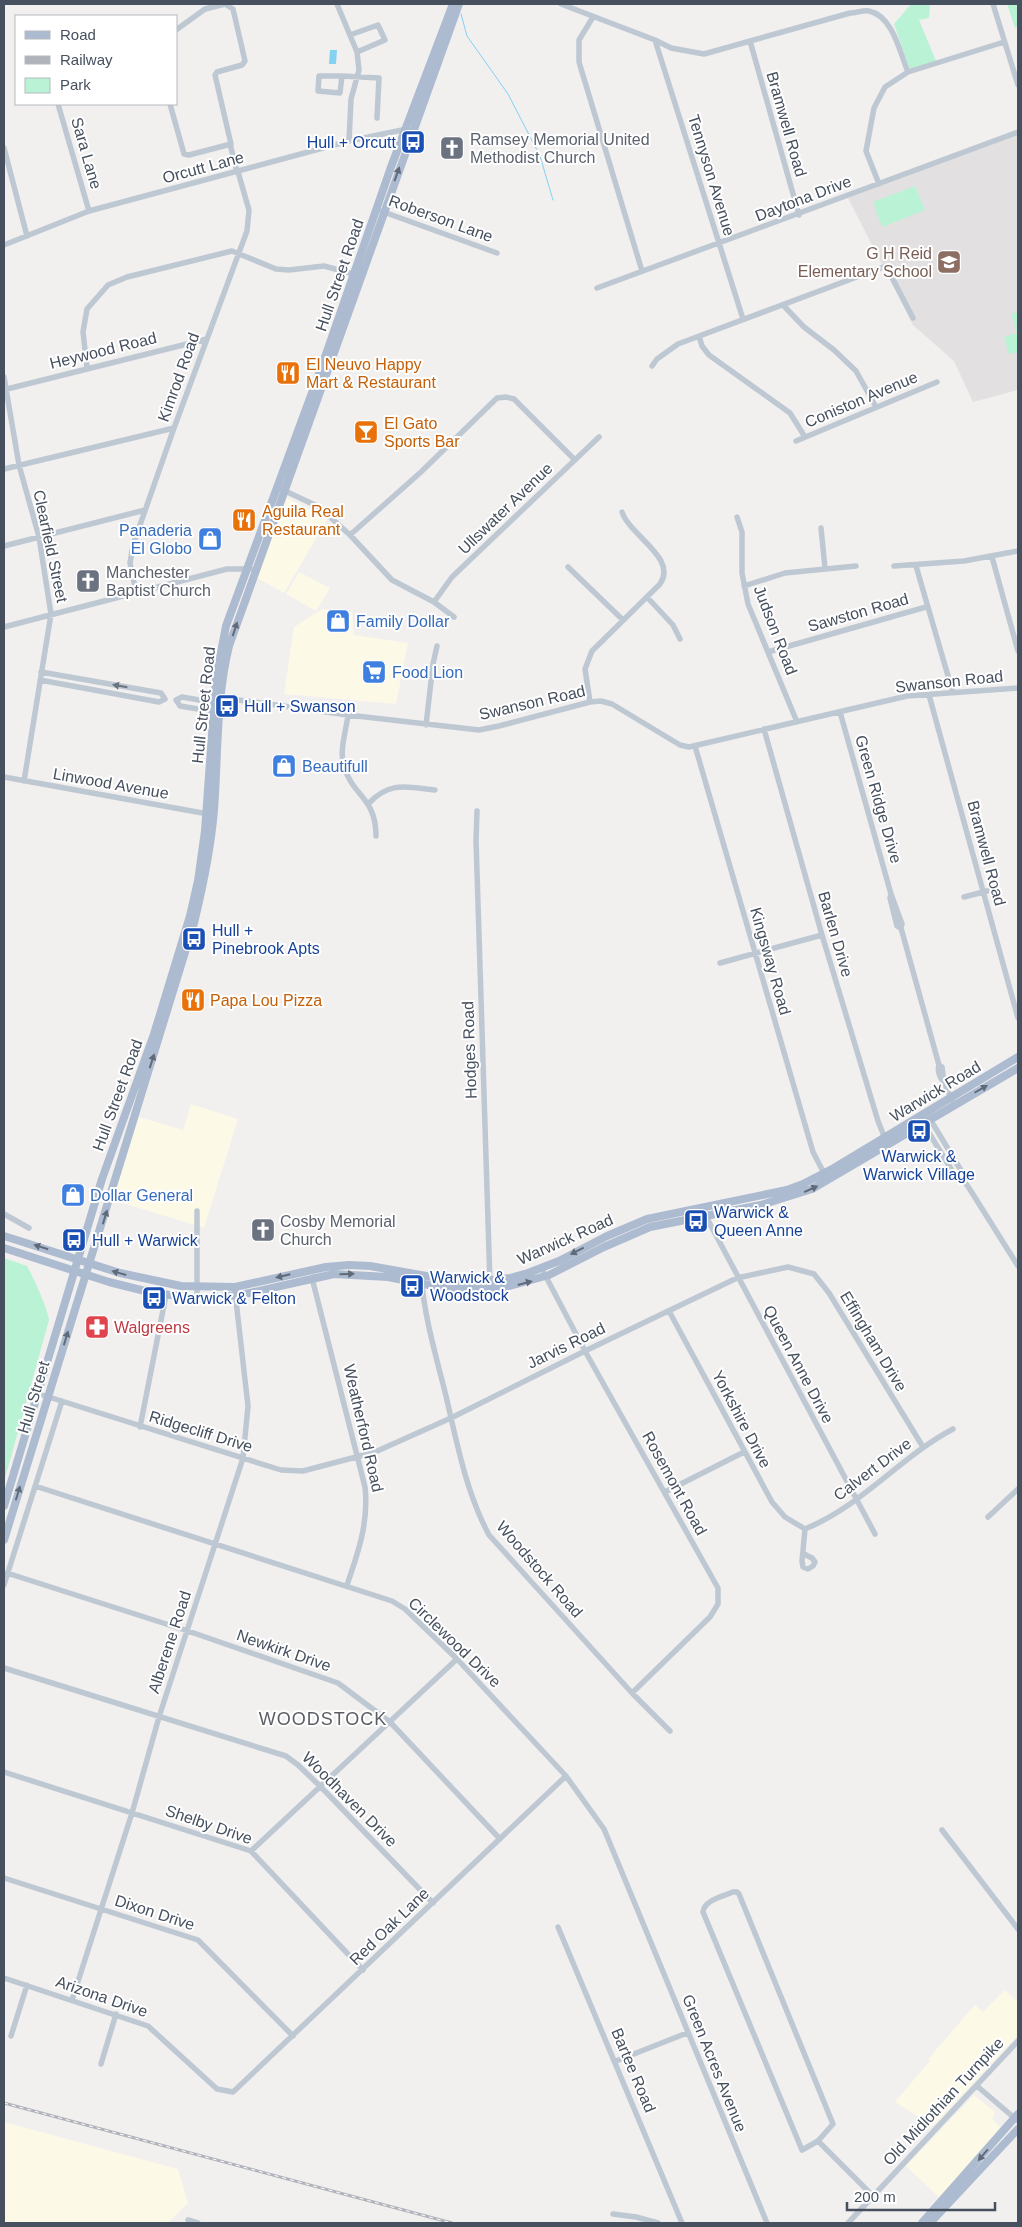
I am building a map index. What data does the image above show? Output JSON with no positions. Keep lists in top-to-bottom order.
{
  "streets": {
    "main road": ["Hull Street Road", "Warwick Road", "Hull Street"],
    "street": [
      "Bramwell Road",
      "Sara Lane",
      "Orcutt Lane",
      "Tennyson Avenue",
      "Daytona Drive",
      "Roberson Lane",
      "Heywood Road",
      "Kimrod Road",
      "Coniston Avenue",
      "Ullswater Avenue",
      "Clearfield Street",
      "Sawston Road",
      "Judson Road",
      "Swanson Road",
      "Linwood Avenue",
      "Green Ridge Drive",
      "Barlen Drive",
      "Kingsway Road",
      "Hodges Road",
      "Effingham Drive",
      "Jarvis Road",
      "Queen Anne Drive",
      "Yorkshire Drive",
      "Weatherford Road",
      "Ridgecliff Drive",
      "Calvert Drive",
      "Rosemont Road",
      "Woodstock Road",
      "Alberene Road",
      "Circlewood Drive",
      "Newkirk Drive",
      "Woodhaven Drive",
      "Shelby Drive",
      "Dixon Drive",
      "Red Oak Lane",
      "Arizona Drive",
      "Green Acres Avenue",
      "Bartee Road",
      "Old Midlothian Turnpike"
    ]
  },
  "crossings": [
    ["Bramwell Road", "Daytona Drive"],
    ["Bramwell Road", "Swanson Road"],
    ["Sara Lane", "Orcutt Lane"],
    ["Orcutt Lane", "Hull Street Road"],
    ["Orcutt Lane", "Kimrod Road"],
    ["Tennyson Avenue", "Daytona Drive"],
    ["Roberson Lane", "Hull Street Road"],
    ["Hull Street Road", "Swanson Road"],
    ["Hull Street Road", "Linwood Avenue"],
    ["Hull Street Road", "Warwick Road"],
    ["Hull Street Road", "Hull Street"],
    ["Hull Street Road", "Ridgecliff Drive"],
    ["Heywood Road", "Kimrod Road"],
    ["Heywood Road", "Clearfield Street"],
    ["Clearfield Street", "Linwood Avenue"],
    ["Sawston Road", "Judson Road"],
    ["Judson Road", "Swanson Road"],
    ["Swanson Road", "Green Ridge Drive"],
    ["Swanson Road", "Barlen Drive"],
    ["Swanson Road", "Kingsway Road"],
    ["Green Ridge Drive", "Warwick Road"],
    ["Barlen Drive", "Warwick Road"],
    ["Kingsway Road", "Warwick Road"],
    ["Hodges Road", "Warwick Road"],
    ["Warwick Road", "Queen Anne Drive"],
    ["Warwick Road", "Hull Street"],
    ["Warwick Road", "Weatherford Road"],
    ["Warwick Road", "Rosemont Road"],
    ["Warwick Road", "Woodstock Road"],
    ["Warwick Road", "Alberene Road"],
    ["Effingham Drive", "Jarvis Road"],
    ["Effingham Drive", "Calvert Drive"],
    ["Jarvis Road", "Queen Anne Drive"],
    ["Jarvis Road", "Yorkshire Drive"],
    ["Jarvis Road", "Weatherford Road"],
    ["Jarvis Road", "Ridgecliff Drive"],
    ["Jarvis Road", "Rosemont Road"],
    ["Jarvis Road", "Woodstock Road"],
    ["Queen Anne Drive", "Calvert Drive"],
    ["Hull Street", "Ridgecliff Drive"],
    ["Yorkshire Drive", "Calvert Drive"],
    ["Weatherford Road", "Ridgecliff Drive"],
    ["Weatherford Road", "Circlewood Drive"],
    ["Ridgecliff Drive", "Alberene Road"],
    ["Rosemont Road", "Woodstock Road"],
    ["Alberene Road", "Circlewood Drive"],
    ["Alberene Road", "Newkirk Drive"],
    ["Alberene Road", "Woodhaven Drive"],
    ["Alberene Road", "Shelby Drive"],
    ["Alberene Road", "Dixon Drive"],
    ["Alberene Road", "Arizona Drive"],
    ["Circlewood Drive", "Red Oak Lane"],
    ["Circlewood Drive", "Green Acres Avenue"],
    ["Newkirk Drive", "Red Oak Lane"],
    ["Woodhaven Drive", "Red Oak Lane"],
    ["Shelby Drive", "Red Oak Lane"],
    ["Dixon Drive", "Red Oak Lane"],
    ["Red Oak Lane", "Arizona Drive"]
  ],
  "districts": ["WOODSTOCK"],
  "places": {
    "bus stop": [
      "Hull + Orcutt",
      "Hull + Swanson",
      "Hull + Pinebrook Apts",
      "Warwick & Warwick Village",
      "Warwick & Queen Anne",
      "Hull + Warwick",
      "Warwick & Woodstock",
      "Warwick & Felton"
    ],
    "church": ["Ramsey Memorial United Methodist Church", "Manchester Baptist Church", "Cosby Memorial Church"],
    "school or university": ["G H Reid Elementary School"],
    "restaurant": ["El Neuvo Happy Mart & Restaurant", "Aguila Real Restaurant", "Papa Lou Pizza"],
    "bar": ["El Gato Sports Bar"],
    "shop": [
      "Panaderia El Globo",
      "Family Dollar",
      "Beautifull",
      "Dollar General"
    ],
    "supermarket": ["Food Lion"],
    "pharmacy": ["Walgreens"]
  },
  "legend": ["Road", "Railway", "Park"],
  "scale_bar": "200 m"
}
